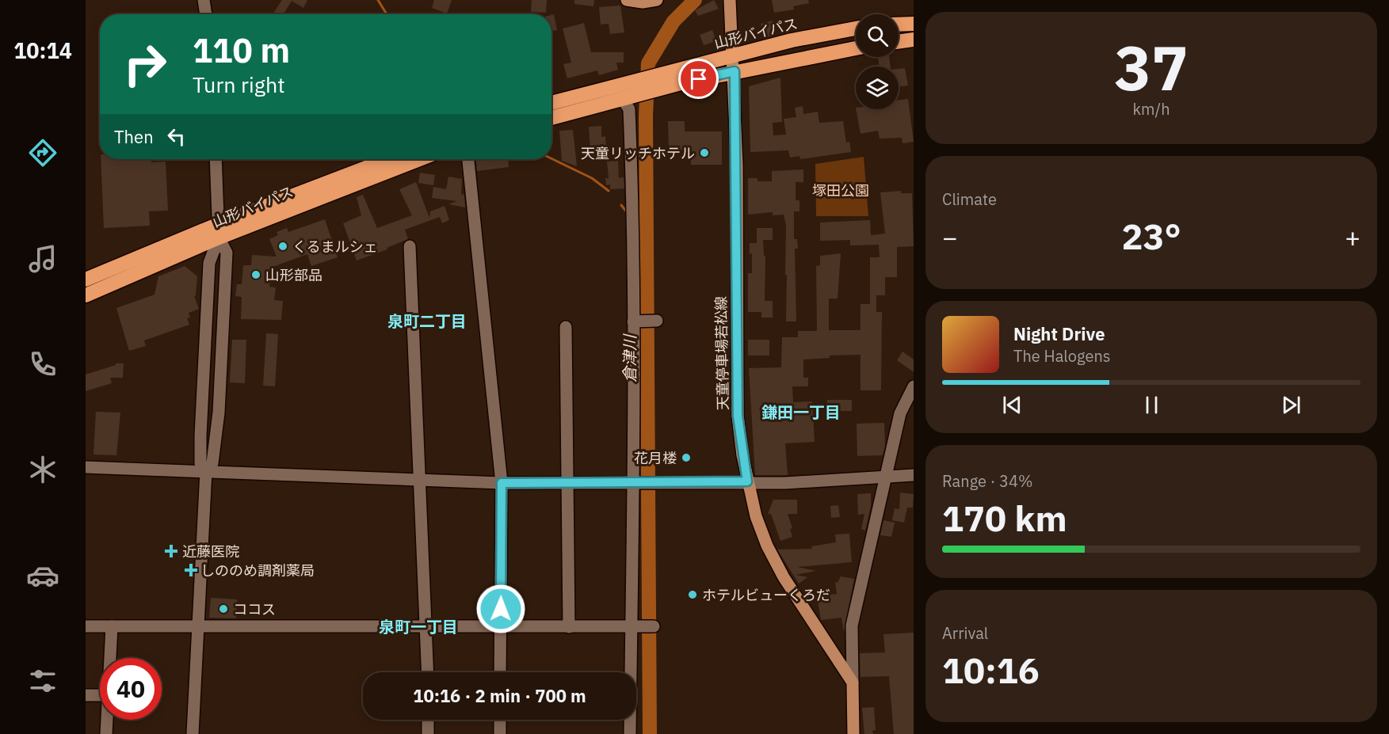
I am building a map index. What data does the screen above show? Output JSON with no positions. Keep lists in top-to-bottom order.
{
  "streets": {
    "highway": ["山形バイパス"],
    "main road": ["天童停車場若松線"]
  },
  "crossings": [
    ["山形バイパス", "天童停車場若松線"]
  ],
  "districts": ["泉町二丁目", "鎌田一丁目", "泉町一丁目"],
  "water": ["倉津川"],
  "parks": ["塚田公園"],
  "places": {
    "other": [
      "天童リッチホテル",
      "くるまルシェ",
      "山形部品",
      "花月楼",
      "ホテルビューくろだ",
      "ココス"
    ],
    "health": ["近藤医院", "しののめ調剤薬局"]
  },
  "page": {
    "tabs": "10:14",
    "tile": [
      ["37", "km/h"],
      "Climate",
      ["Range · 34%", "170 km"],
      ["Arrival", "10:16"]
    ],
    "turn": ["110 m", "Turn right"],
    "then": "Then",
    "heat": ["−", "23°", "+"],
    "song": ["Night Drive", "The Halogens"],
    "limit": "40",
    "trip": "10:16 · 2 min · 700 m"
  }
}
